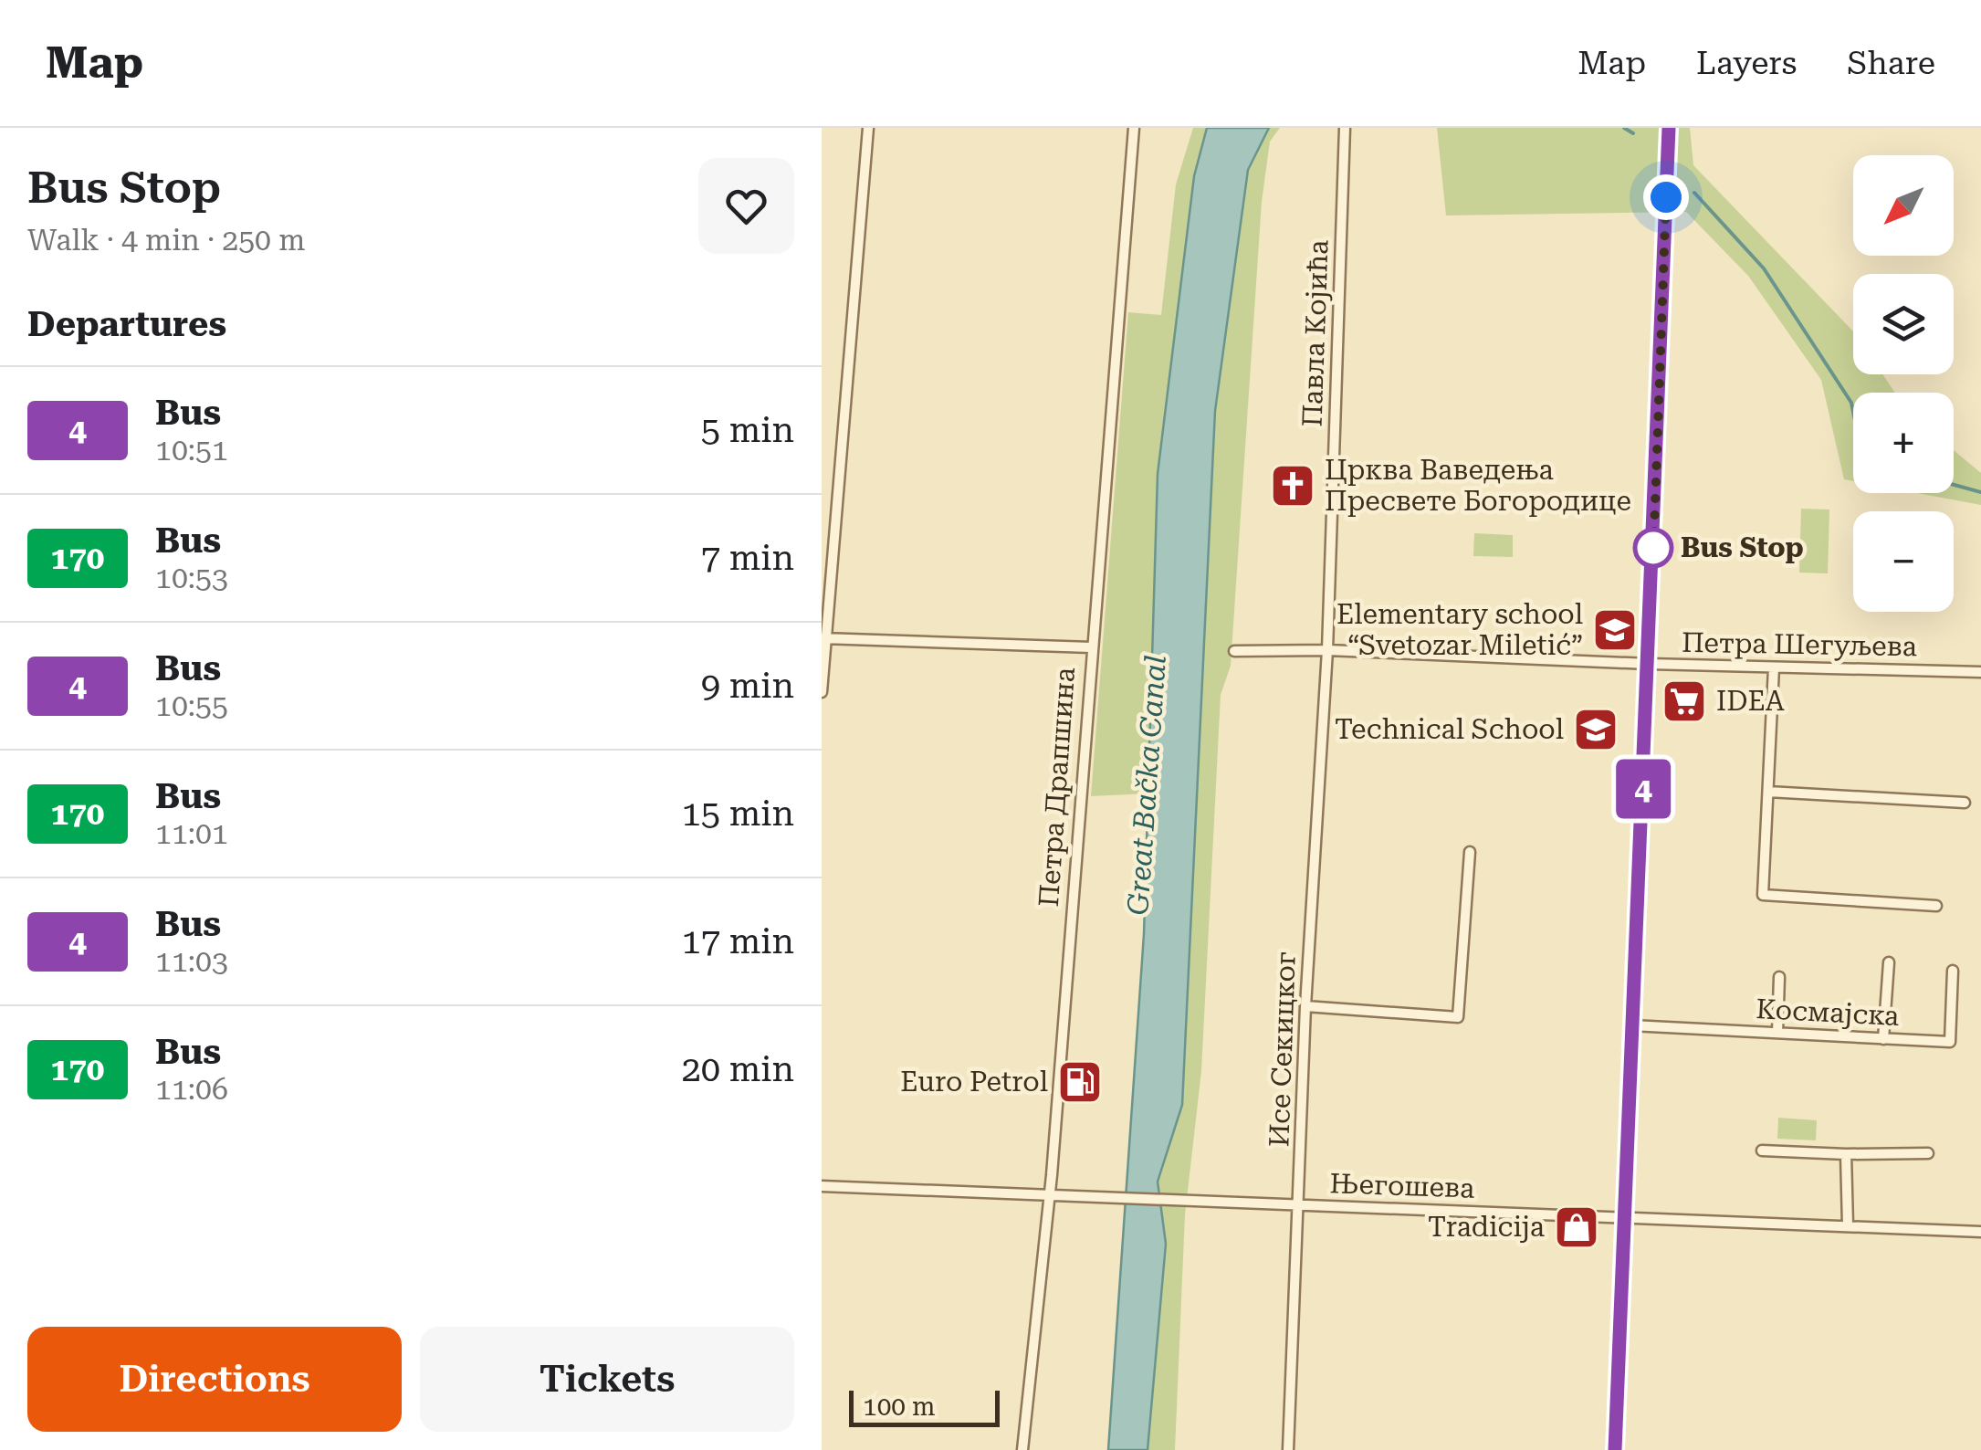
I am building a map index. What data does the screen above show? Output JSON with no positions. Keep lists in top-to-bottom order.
{
  "streets": {
    "street": [
      "Павла Којића",
      "Петра Шегуљева",
      "Петра Драпшина",
      "Космајска",
      "Исе Секицког",
      "Његошева"
    ]
  },
  "crossings": [
    ["Павла Којића", "Петра Шегуљева"],
    ["Павла Којића", "Исе Секицког"],
    ["Петра Шегуљева", "Исе Секицког"],
    ["Петра Драпшина", "Његошева"],
    ["Исе Секицког", "Његошева"]
  ],
  "water": ["Great Bačka Canal"],
  "places": {
    "church": ["Црква Ваведења Пресвете Богородице"],
    "other": ["Bus Stop"],
    "school or university": ["Elementary school “Svetozar Miletić”", "Technical School"],
    "supermarket": ["IDEA"],
    "fuel station": ["Euro Petrol"],
    "shop": ["Tradicija"]
  },
  "lines": ["bus line 4"],
  "scale_bar": "100 m",
  "north": "bottom left",
  "page": {
    "header": "Map",
    "nav": ["Map", "Layers", "Share"],
    "heading": [
      ["Bus Stop", "Walk · 4 min · 250 m"],
      "Departures"
    ],
    "on_map": "4",
    "map_buttons": ["+", "−"],
    "list": [
      {
        "mark": "4",
        "name": "Bus",
        "note": "10:51",
        "value": "5 min"
      },
      {
        "mark": "170",
        "name": "Bus",
        "note": "10:53",
        "value": "7 min"
      },
      {
        "mark": "4",
        "name": "Bus",
        "note": "10:55",
        "value": "9 min"
      },
      {
        "mark": "170",
        "name": "Bus",
        "note": "11:01",
        "value": "15 min"
      },
      {
        "mark": "4",
        "name": "Bus",
        "note": "11:03",
        "value": "17 min"
      },
      {
        "mark": "170",
        "name": "Bus",
        "note": "11:06",
        "value": "20 min"
      }
    ],
    "buttons": ["Directions", "Tickets"],
    "scale": "100 m"
  }
}
